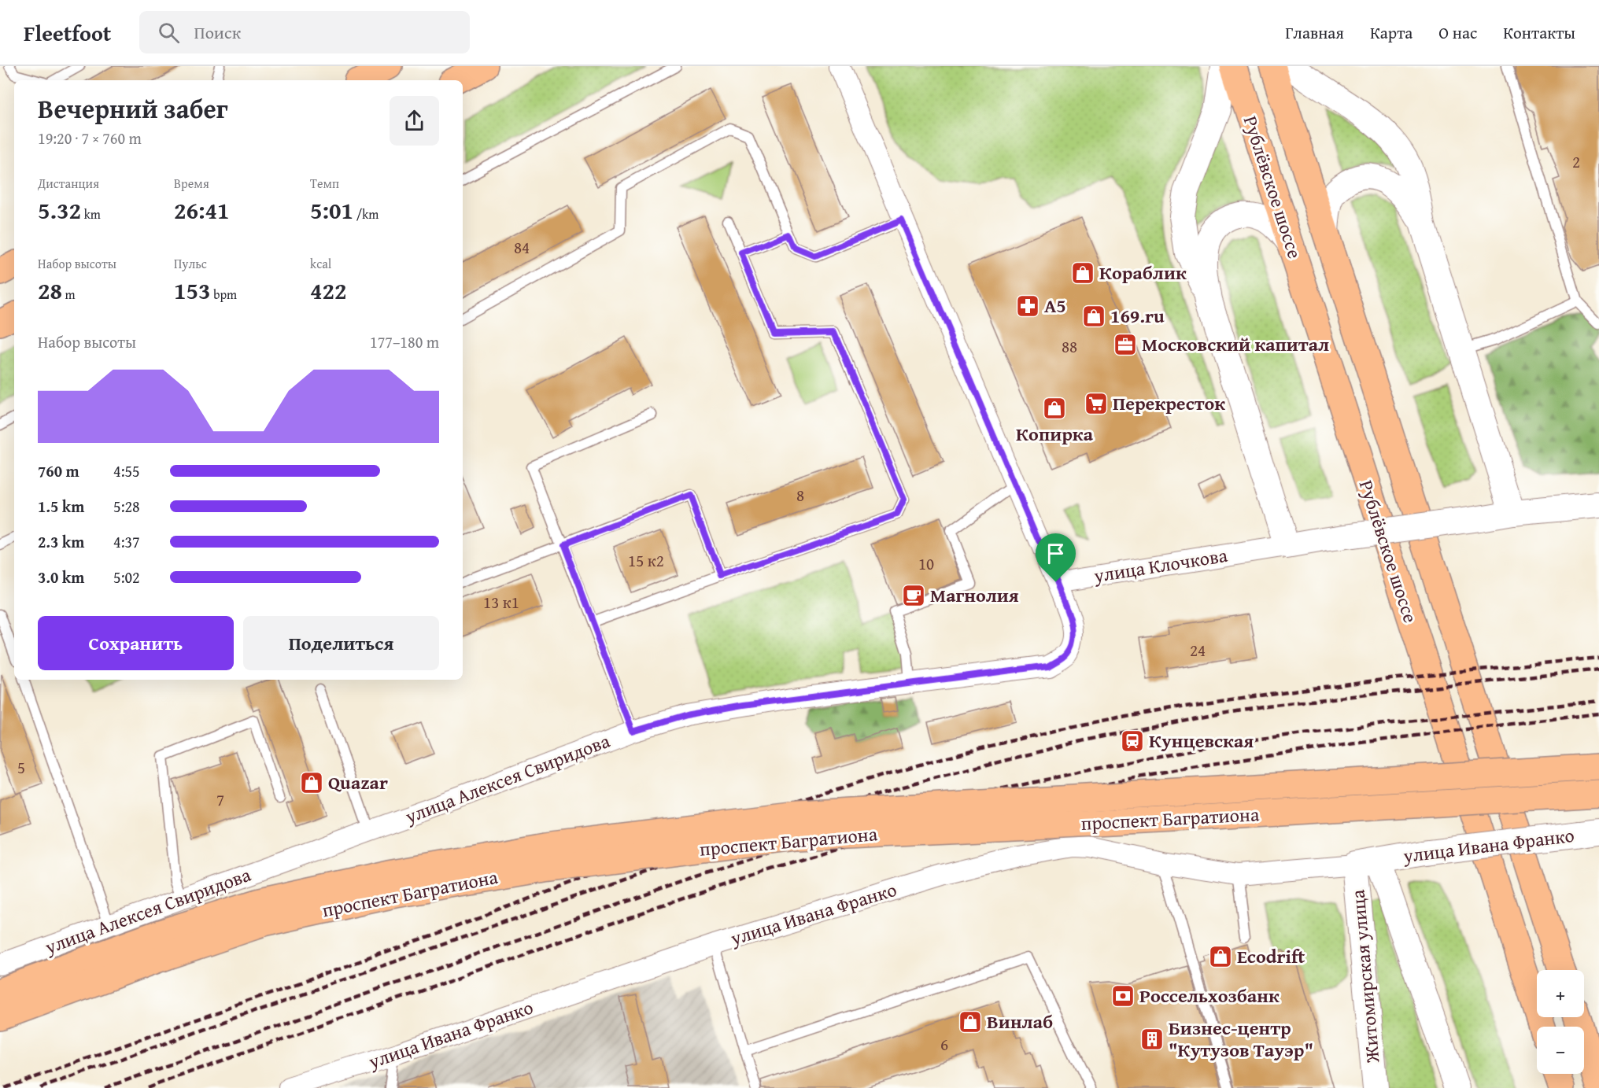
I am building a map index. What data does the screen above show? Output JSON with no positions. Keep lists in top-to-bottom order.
{
  "streets": {
    "main road": ["Рублёвское шоссе", "проспект Багратиона"],
    "street": [
      "улица Клочкова",
      "улица Алексея Свиридова",
      "улица Ивана Франко",
      "Житомирская улица"
    ]
  },
  "crossings": [
    ["улица Клочкова", "улица Алексея Свиридова"],
    ["улица Ивана Франко", "Житомирская улица"]
  ],
  "places": {
    "shop": [
      "Кораблик",
      "169.ru",
      "Копирка",
      "Quazar",
      "Ecodrift",
      "Винлаб"
    ],
    "pharmacy": ["А5"],
    "office": ["Московский капитал"],
    "supermarket": ["Перекресток"],
    "cafe": ["Магнолия"],
    "station": ["Кунцевская"],
    "bank": ["Россельхозбанк"],
    "building": ["Бизнес-центр \"Кутузов Тауэр\""]
  },
  "house_numbers": [
    "2",
    "84",
    "88",
    "8",
    "15 к2",
    "10",
    "13 к1",
    "24",
    "5",
    "7",
    "6"
  ],
  "page": {
    "header": "Fleetfoot",
    "search": "Поиск",
    "nav": [
      "Главная",
      "Карта",
      "О нас",
      "Контакты"
    ],
    "heading": ["Вечерний забег", "19:20 · 7 × 760 m"],
    "stats": [
      ["Дистанция", "5.32 km"],
      ["Время", "26:41"],
      ["Темп", "5:01 /km"],
      ["Набор высоты", "28 m"],
      ["Пульс", "153 bpm"],
      ["kcal", "422"]
    ],
    "chart": ["Набор высоты", "177–180 m"],
    "list": [
      {
        "name": "760 m",
        "note": "4:55"
      },
      {
        "name": "1.5 km",
        "note": "5:28"
      },
      {
        "name": "2.3 km",
        "note": "4:37"
      },
      {
        "name": "3.0 km",
        "note": "5:02"
      }
    ],
    "buttons": ["Сохранить", "Поделиться"],
    "map_buttons": ["+", "−"]
  }
}
